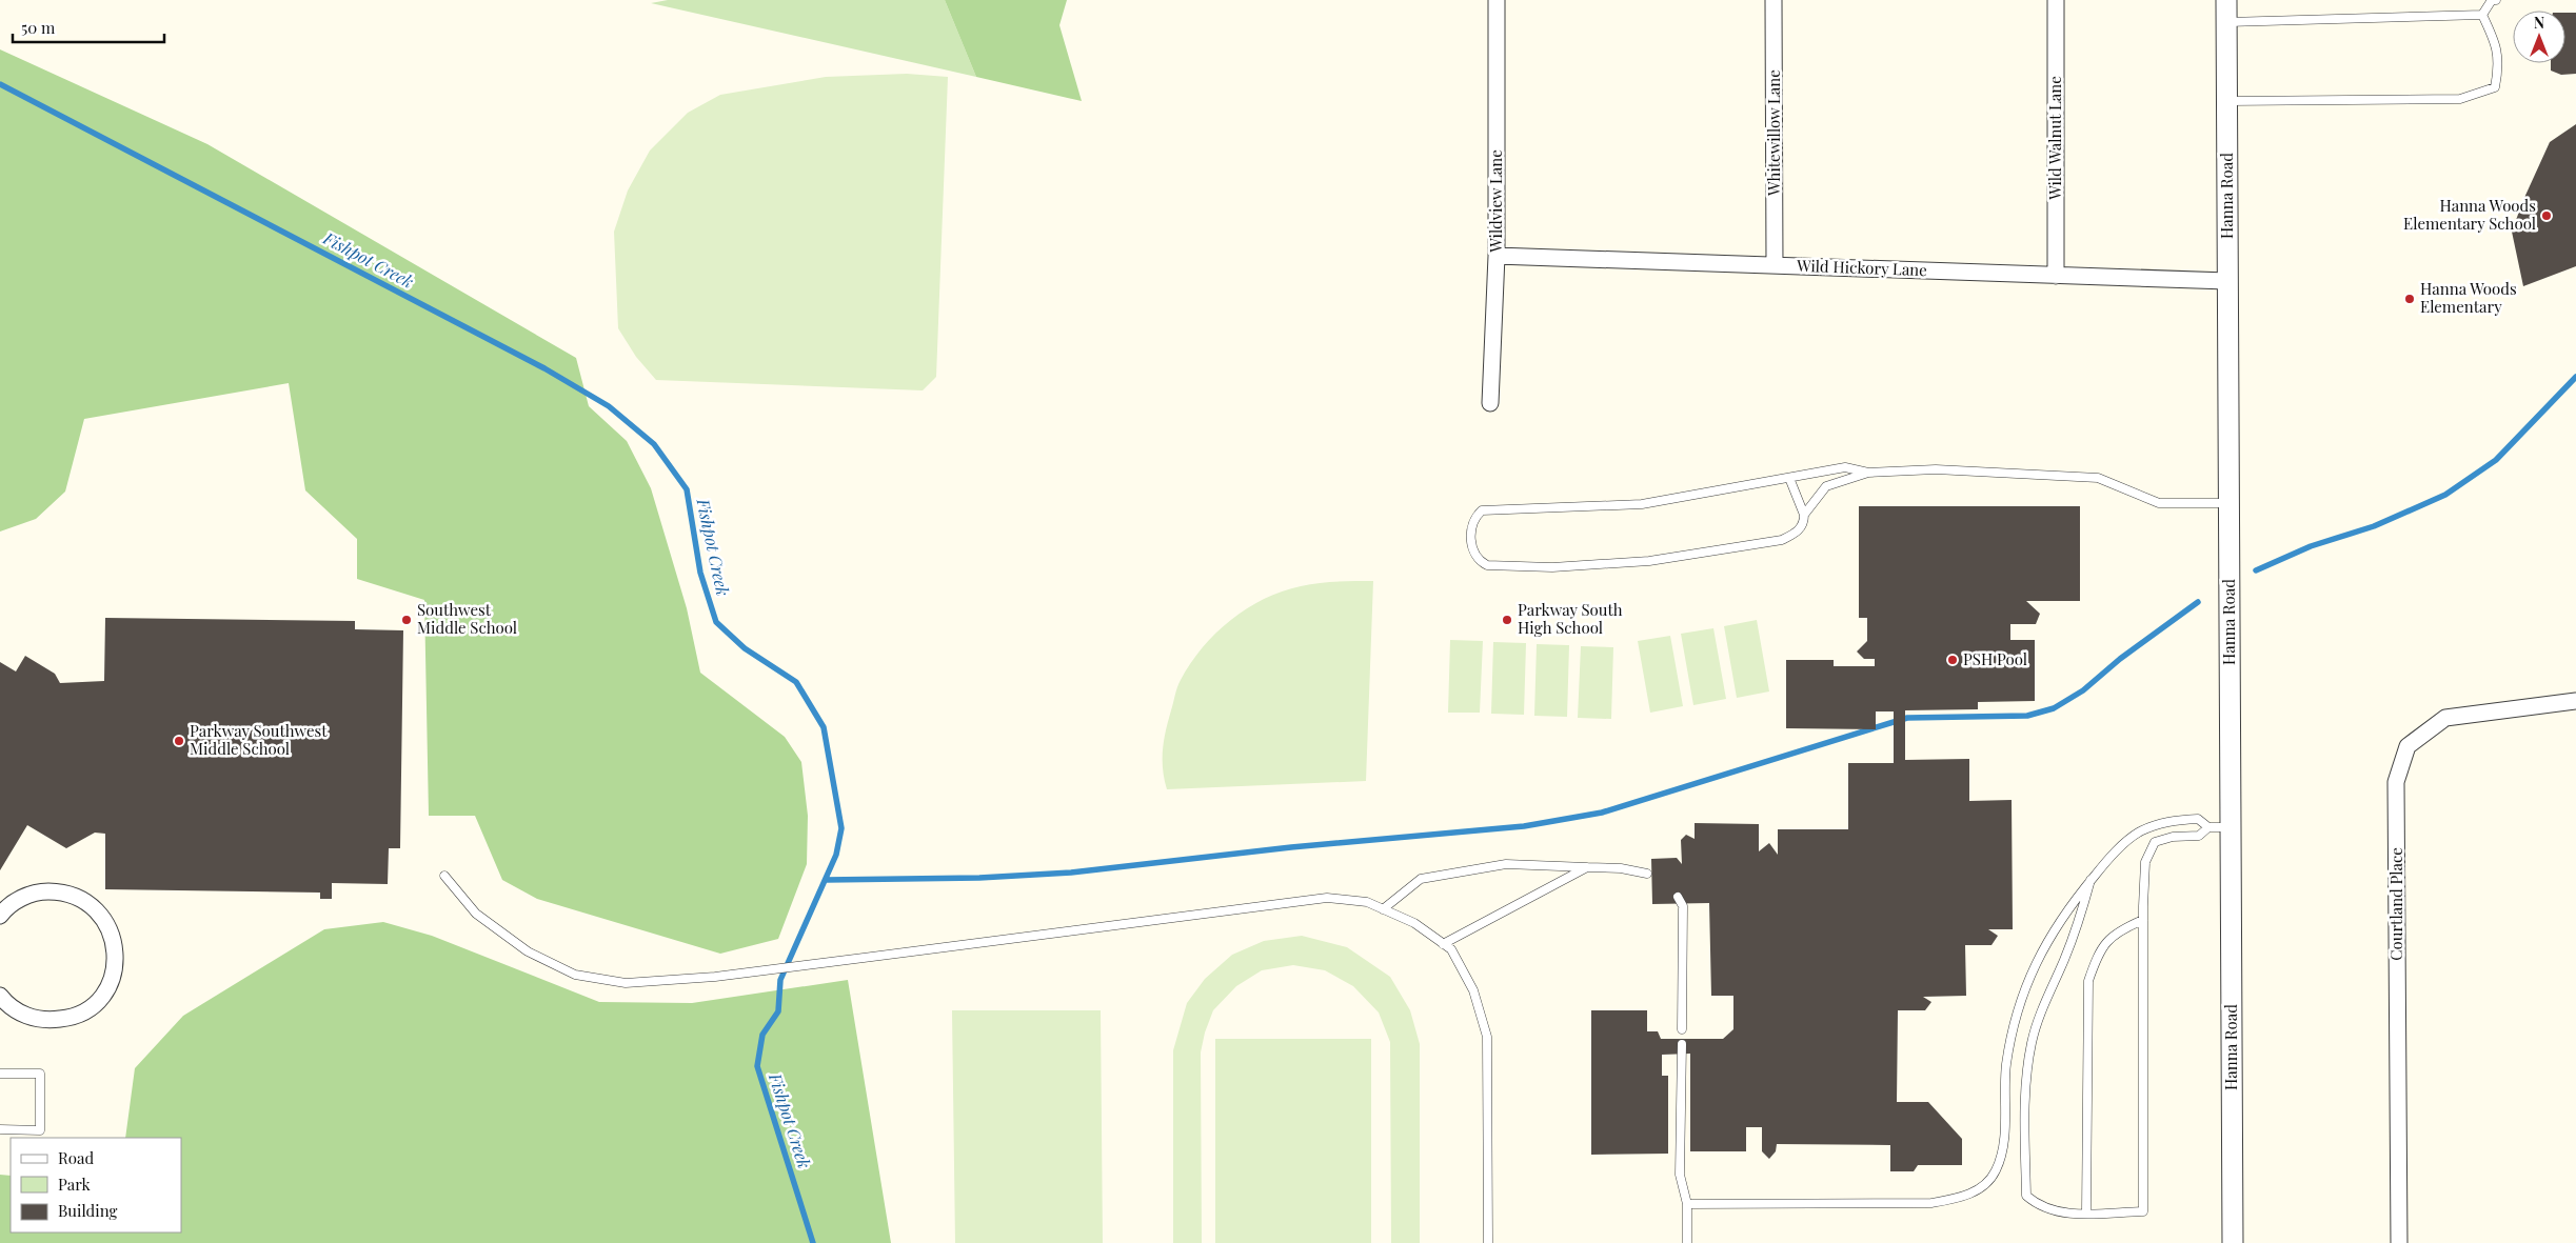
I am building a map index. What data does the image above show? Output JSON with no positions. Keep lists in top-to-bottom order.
{
  "streets": {
    "street": [
      "Whitewillow Lane",
      "Wild Walnut Lane",
      "Hanna Road",
      "Wildview Lane",
      "Wild Hickory Lane",
      "Courtland Place"
    ]
  },
  "crossings": [
    ["Whitewillow Lane", "Wild Hickory Lane"],
    ["Wild Walnut Lane", "Wild Hickory Lane"],
    ["Hanna Road", "Wild Hickory Lane"],
    ["Wildview Lane", "Wild Hickory Lane"]
  ],
  "water": ["Fishpot Creek"],
  "places": [
    "Hanna Woods Elementary School",
    "Hanna Woods Elementary",
    "Southwest Middle School",
    "Parkway South High School",
    "PSH Pool",
    "Parkway Southwest Middle School"
  ],
  "legend": ["Road", "Park", "Building"],
  "scale_bar": "50 m",
  "north": "top"
}
